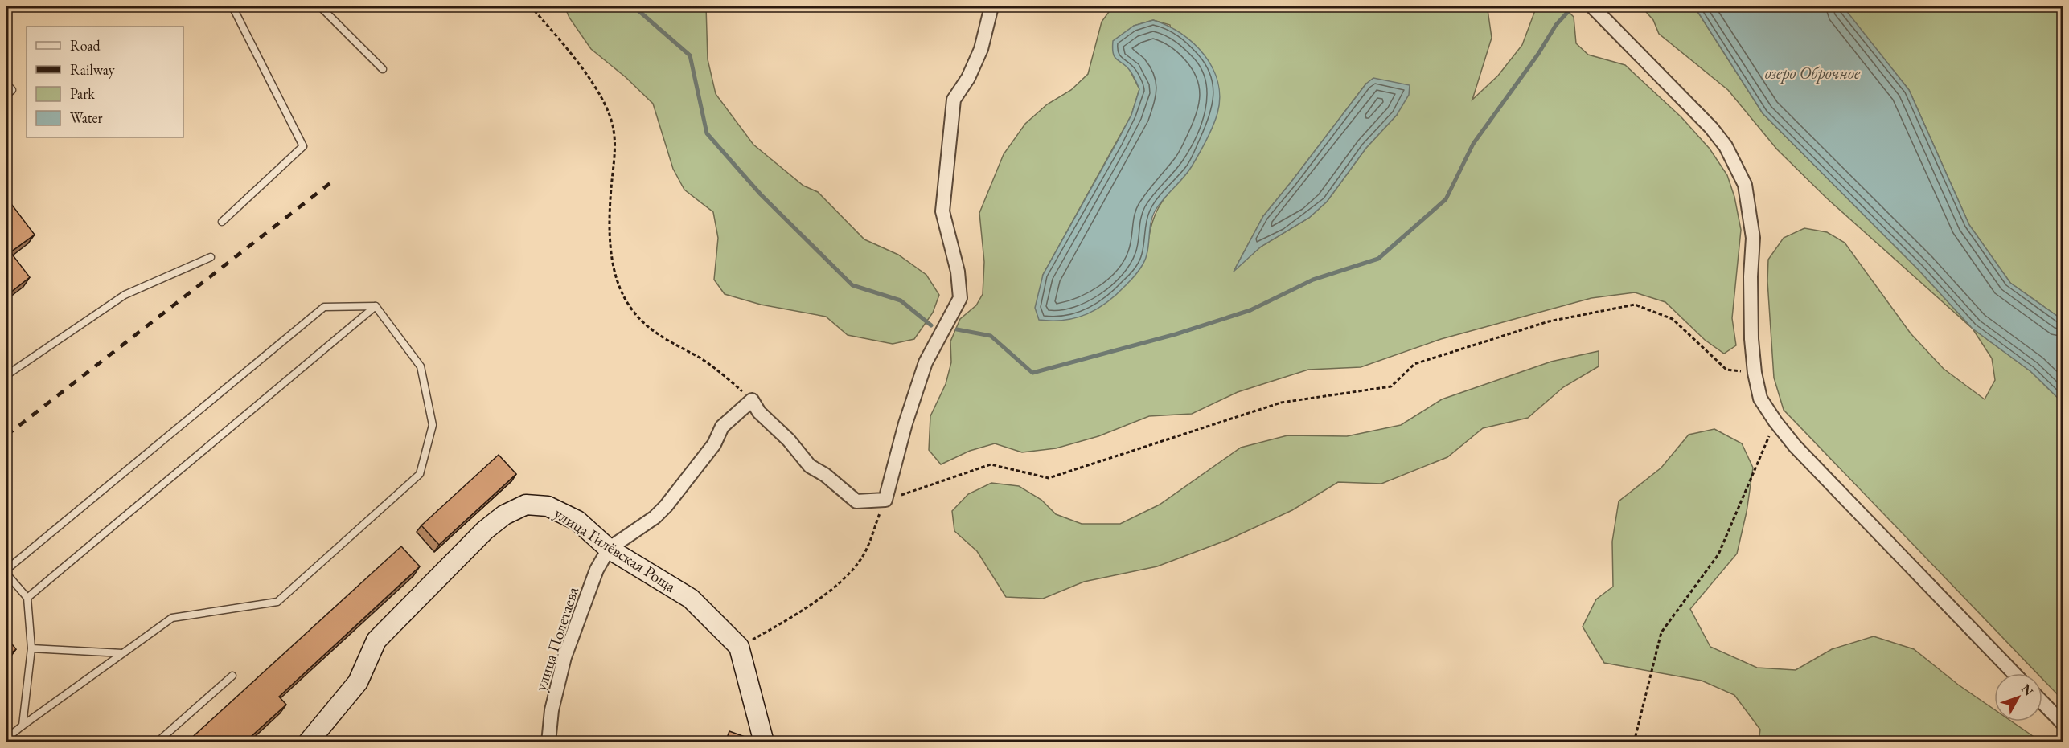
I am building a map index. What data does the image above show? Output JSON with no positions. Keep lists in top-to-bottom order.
{
  "streets": {
    "street": ["улица Гилёвская Роща", "улица Полетаева"]
  },
  "crossings": [
    ["улица Гилёвская Роща", "улица Полетаева"]
  ],
  "water": ["озеро Оброчное"],
  "legend": [
    "Road",
    "Railway",
    "Park",
    "Water"
  ],
  "north": "top right"
}
